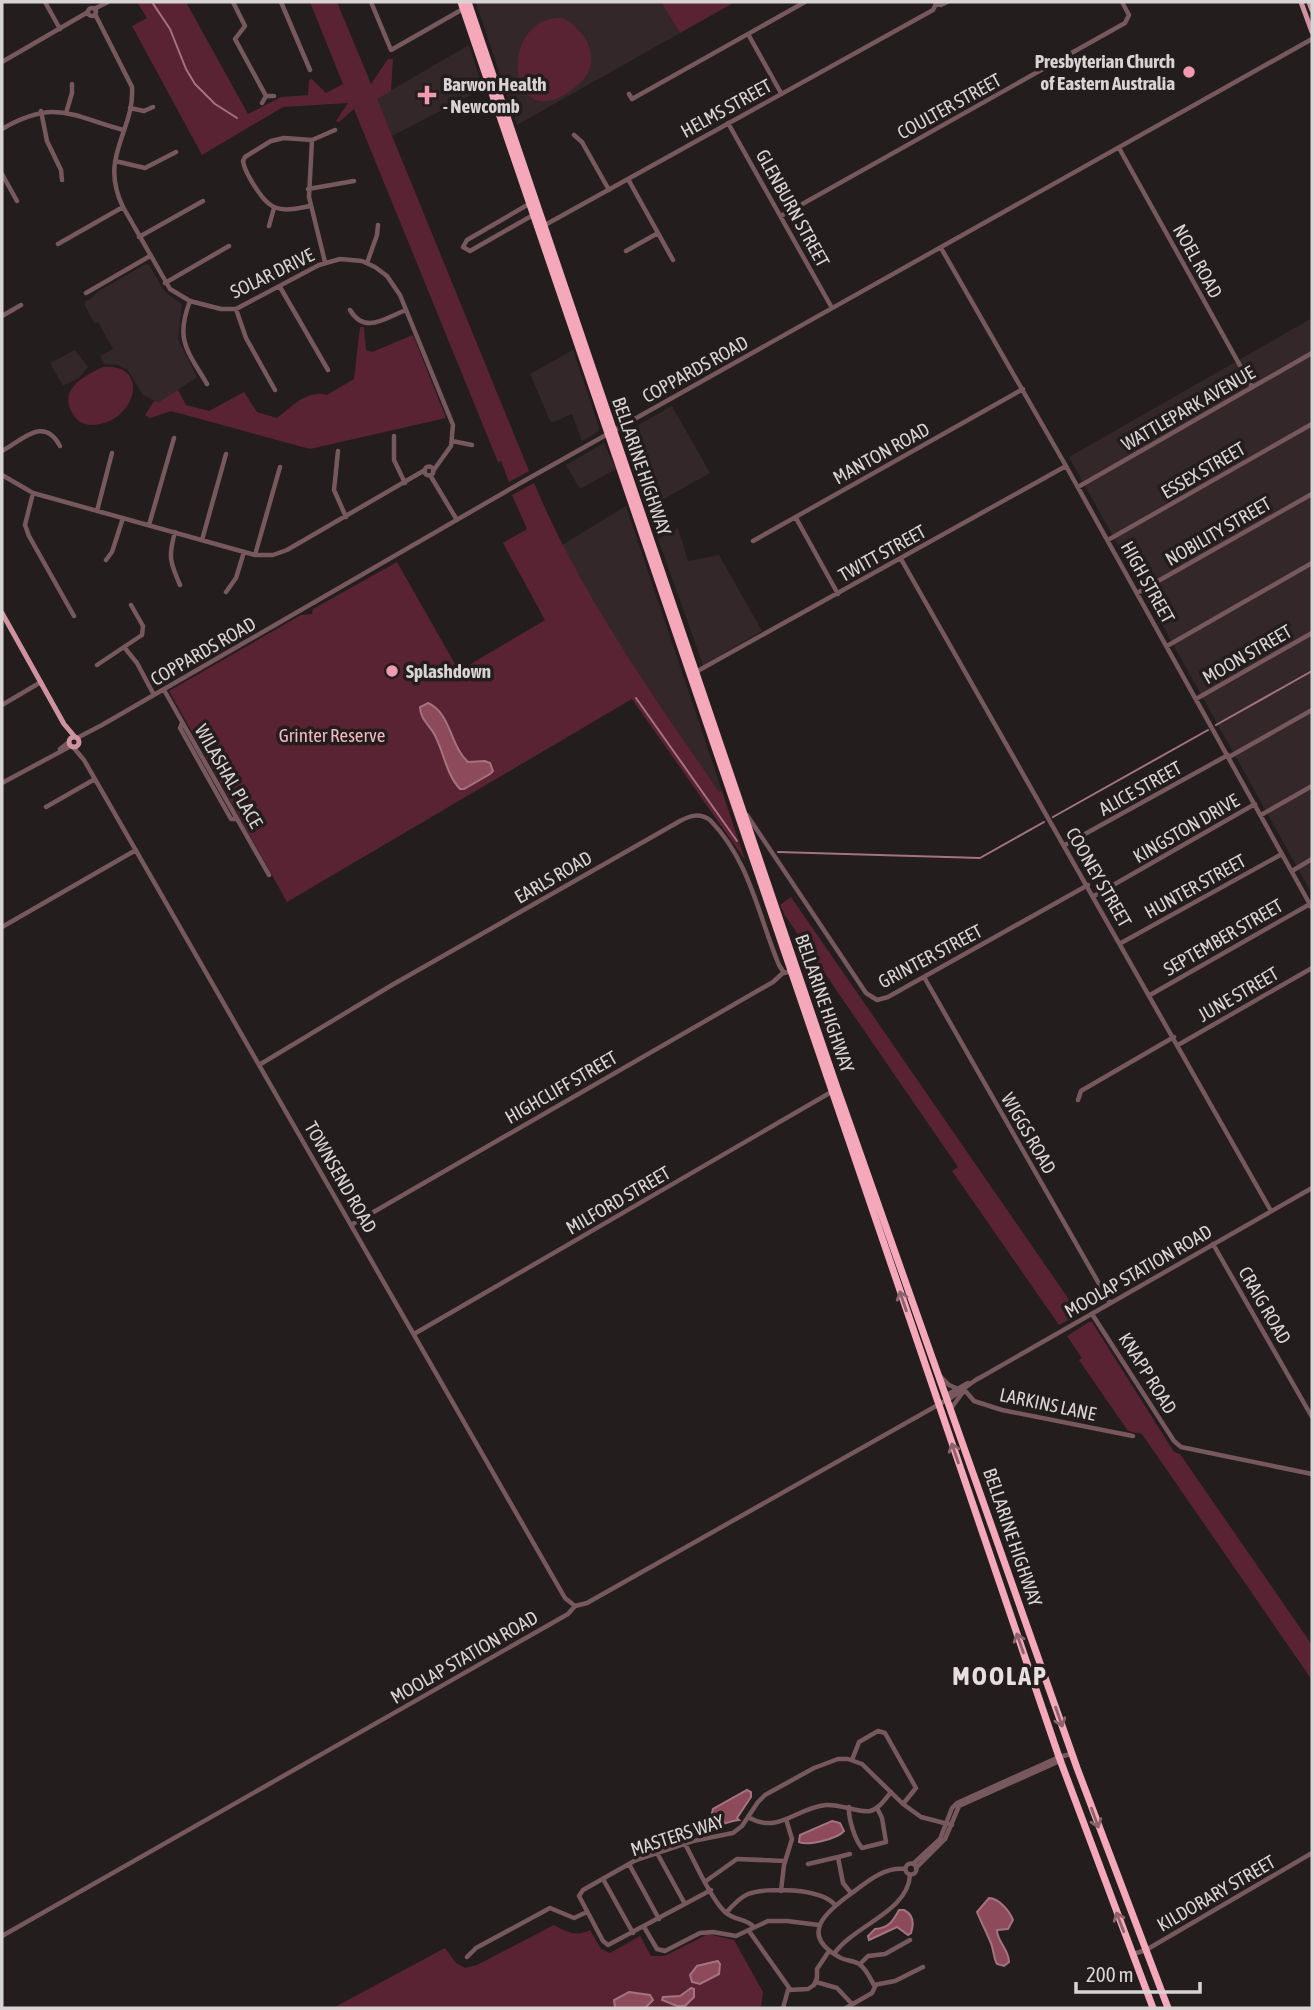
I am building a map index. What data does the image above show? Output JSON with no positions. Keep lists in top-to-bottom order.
{
  "streets": {
    "highway": ["BELLARINE HIGHWAY"],
    "main road": ["TOWNSEND ROAD"],
    "street": [
      "COULTER STREET",
      "HELMS STREET",
      "GLENBURN STREET",
      "NOEL ROAD",
      "SOLAR DRIVE",
      "COPPARDS ROAD",
      "WATTLEPARK AVENUE",
      "MANTON ROAD",
      "ESSEX STREET",
      "NOBILITY STREET",
      "TWITT STREET",
      "HIGH STREET",
      "MOON STREET",
      "WILASHAL PLACE",
      "ALICE STREET",
      "KINGSTON DRIVE",
      "EARLS ROAD",
      "COONEY STREET",
      "HUNTER STREET",
      "SEPTEMBER STREET",
      "GRINTER STREET",
      "JUNE STREET",
      "HIGHCLIFF STREET",
      "WIGGS ROAD",
      "MILFORD STREET",
      "MOOLAP STATION ROAD",
      "CRAIG ROAD",
      "KNAPP ROAD",
      "LARKINS LANE",
      "MASTERS WAY",
      "KILDORARY STREET"
    ]
  },
  "crossings": [
    ["COULTER STREET", "GLENBURN STREET"],
    ["HELMS STREET", "GLENBURN STREET"],
    ["HELMS STREET", "BELLARINE HIGHWAY"],
    ["GLENBURN STREET", "COPPARDS ROAD"],
    ["NOEL ROAD", "COPPARDS ROAD"],
    ["NOEL ROAD", "WATTLEPARK AVENUE"],
    ["COPPARDS ROAD", "BELLARINE HIGHWAY"],
    ["COPPARDS ROAD", "HIGH STREET"],
    ["COPPARDS ROAD", "WILASHAL PLACE"],
    ["COPPARDS ROAD", "TOWNSEND ROAD"],
    ["WATTLEPARK AVENUE", "HIGH STREET"],
    ["MANTON ROAD", "HIGH STREET"],
    ["BELLARINE HIGHWAY", "TWITT STREET"],
    ["BELLARINE HIGHWAY", "EARLS ROAD"],
    ["BELLARINE HIGHWAY", "GRINTER STREET"],
    ["BELLARINE HIGHWAY", "HIGHCLIFF STREET"],
    ["BELLARINE HIGHWAY", "MILFORD STREET"],
    ["BELLARINE HIGHWAY", "MOOLAP STATION ROAD"],
    ["BELLARINE HIGHWAY", "LARKINS LANE"],
    ["BELLARINE HIGHWAY", "KILDORARY STREET"],
    ["ESSEX STREET", "HIGH STREET"],
    ["NOBILITY STREET", "HIGH STREET"],
    ["TWITT STREET", "HIGH STREET"],
    ["TWITT STREET", "COONEY STREET"],
    ["HIGH STREET", "MOON STREET"],
    ["HIGH STREET", "ALICE STREET"],
    ["HIGH STREET", "KINGSTON DRIVE"],
    ["HIGH STREET", "HUNTER STREET"],
    ["HIGH STREET", "SEPTEMBER STREET"],
    ["ALICE STREET", "COONEY STREET"],
    ["KINGSTON DRIVE", "COONEY STREET"],
    ["EARLS ROAD", "HIGHCLIFF STREET"],
    ["EARLS ROAD", "TOWNSEND ROAD"],
    ["COONEY STREET", "HUNTER STREET"],
    ["COONEY STREET", "SEPTEMBER STREET"],
    ["COONEY STREET", "GRINTER STREET"],
    ["COONEY STREET", "JUNE STREET"],
    ["COONEY STREET", "MOOLAP STATION ROAD"],
    ["GRINTER STREET", "WIGGS ROAD"],
    ["HIGHCLIFF STREET", "TOWNSEND ROAD"],
    ["WIGGS ROAD", "MOOLAP STATION ROAD"],
    ["TOWNSEND ROAD", "MILFORD STREET"],
    ["TOWNSEND ROAD", "MOOLAP STATION ROAD"],
    ["MOOLAP STATION ROAD", "CRAIG ROAD"],
    ["MOOLAP STATION ROAD", "KNAPP ROAD"],
    ["MOOLAP STATION ROAD", "LARKINS LANE"]
  ],
  "districts": ["MOOLAP"],
  "parks": ["Grinter Reserve"],
  "places": {
    "other": ["Presbyterian Church of Eastern Australia", "Splashdown"],
    "health": ["Barwon Health - Newcomb"]
  },
  "scale_bar": "200 m"
}
